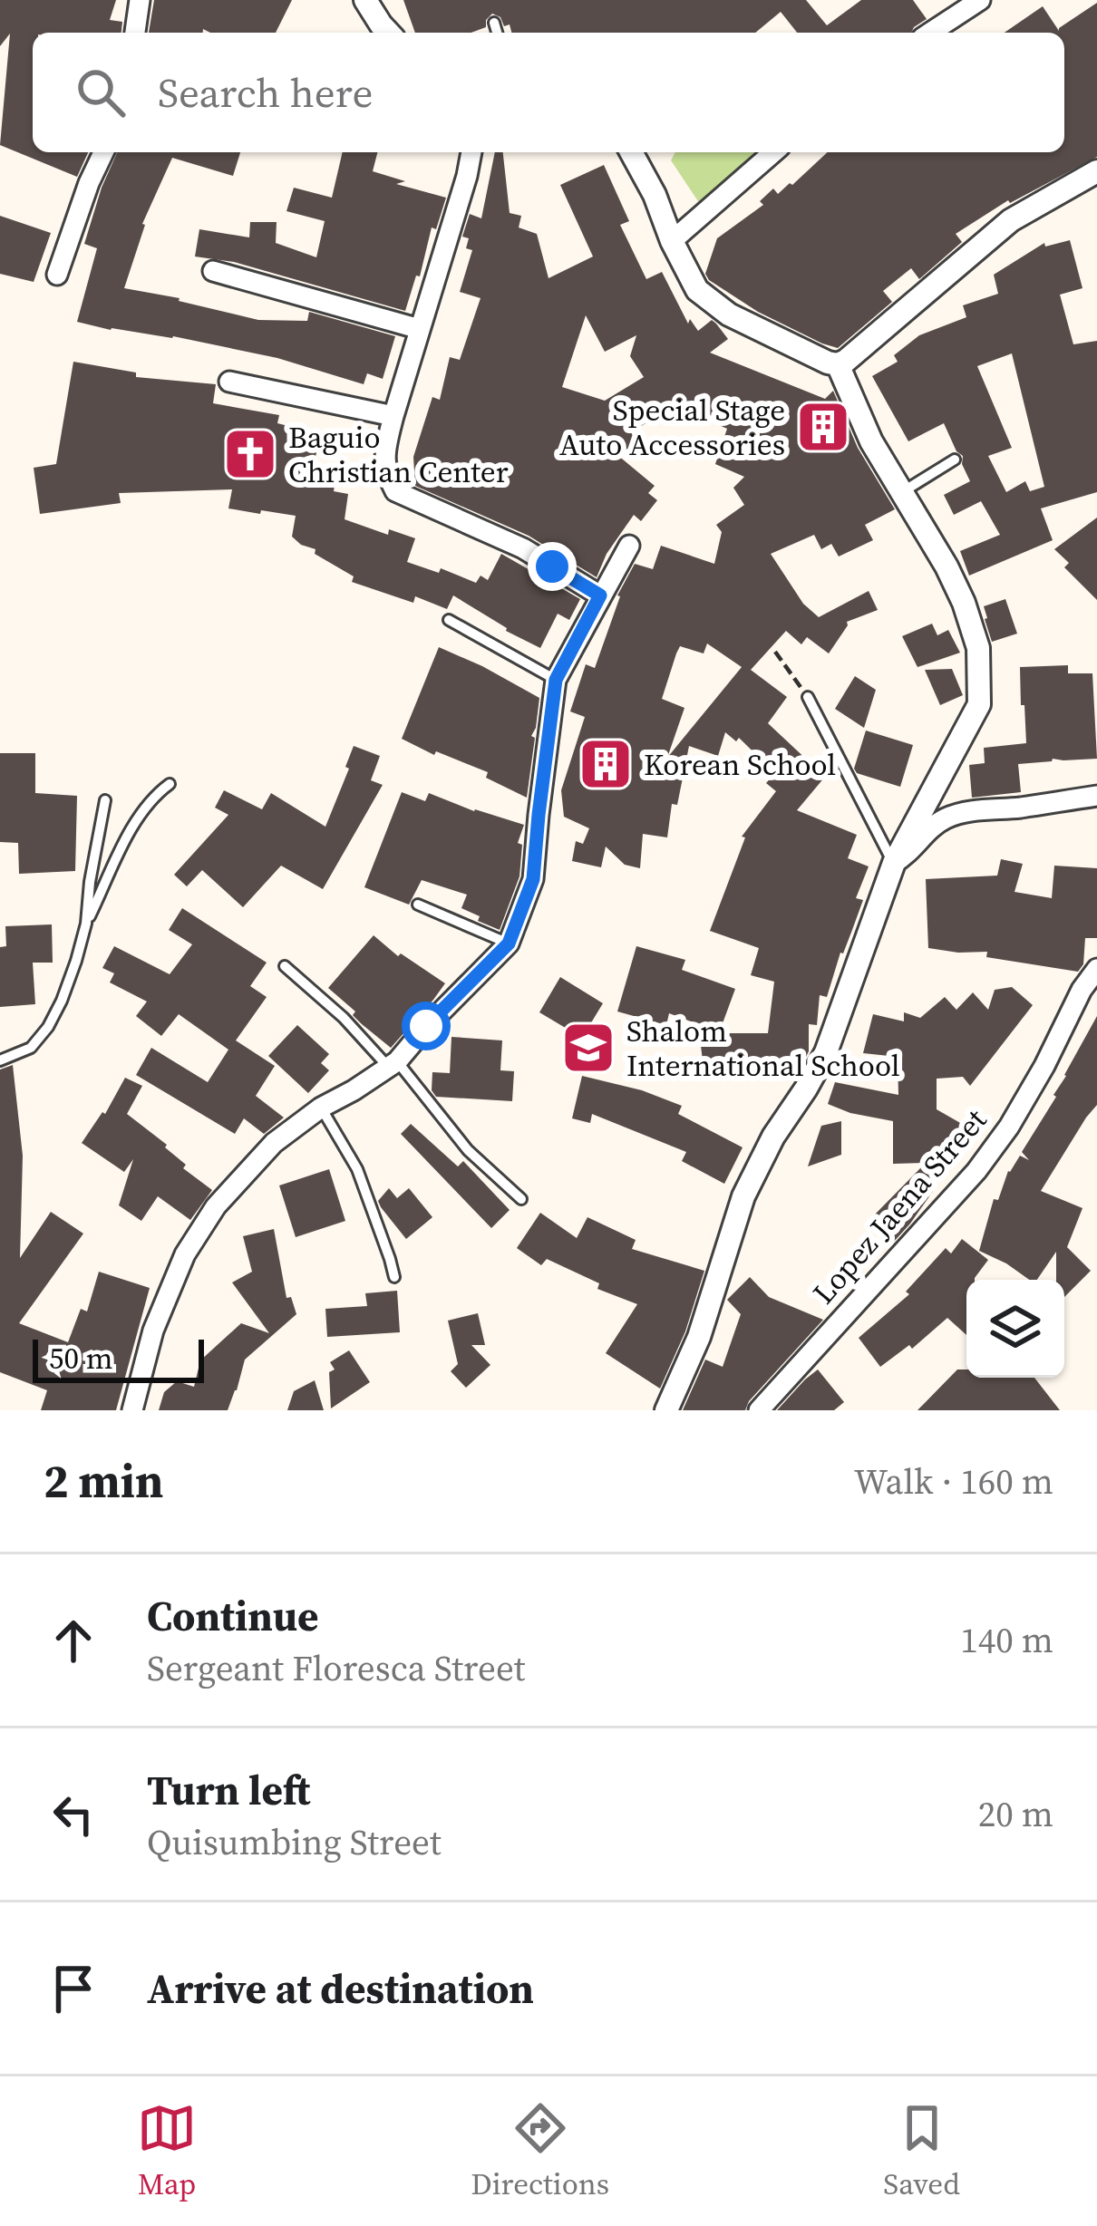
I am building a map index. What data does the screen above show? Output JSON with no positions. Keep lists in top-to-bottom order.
{
  "streets": {
    "street": ["Lopez Jaena Street"]
  },
  "places": {
    "building": ["Special Stage Auto Accessories", "Korean School"],
    "church": ["Baguio Christian Center"],
    "school or university": ["Shalom International School"]
  },
  "scale_bar": "50 m",
  "page": {
    "search": "Search here",
    "scale": "50 m",
    "heading": ["2 min", "Walk · 160 m"],
    "list": [
      ["Continue", "Sergeant Floresca Street", "140 m"],
      ["Turn left", "Quisumbing Street", "20 m"],
      "Arrive at destination"
    ],
    "nav": ["Map", "Directions", "Saved"]
  }
}
